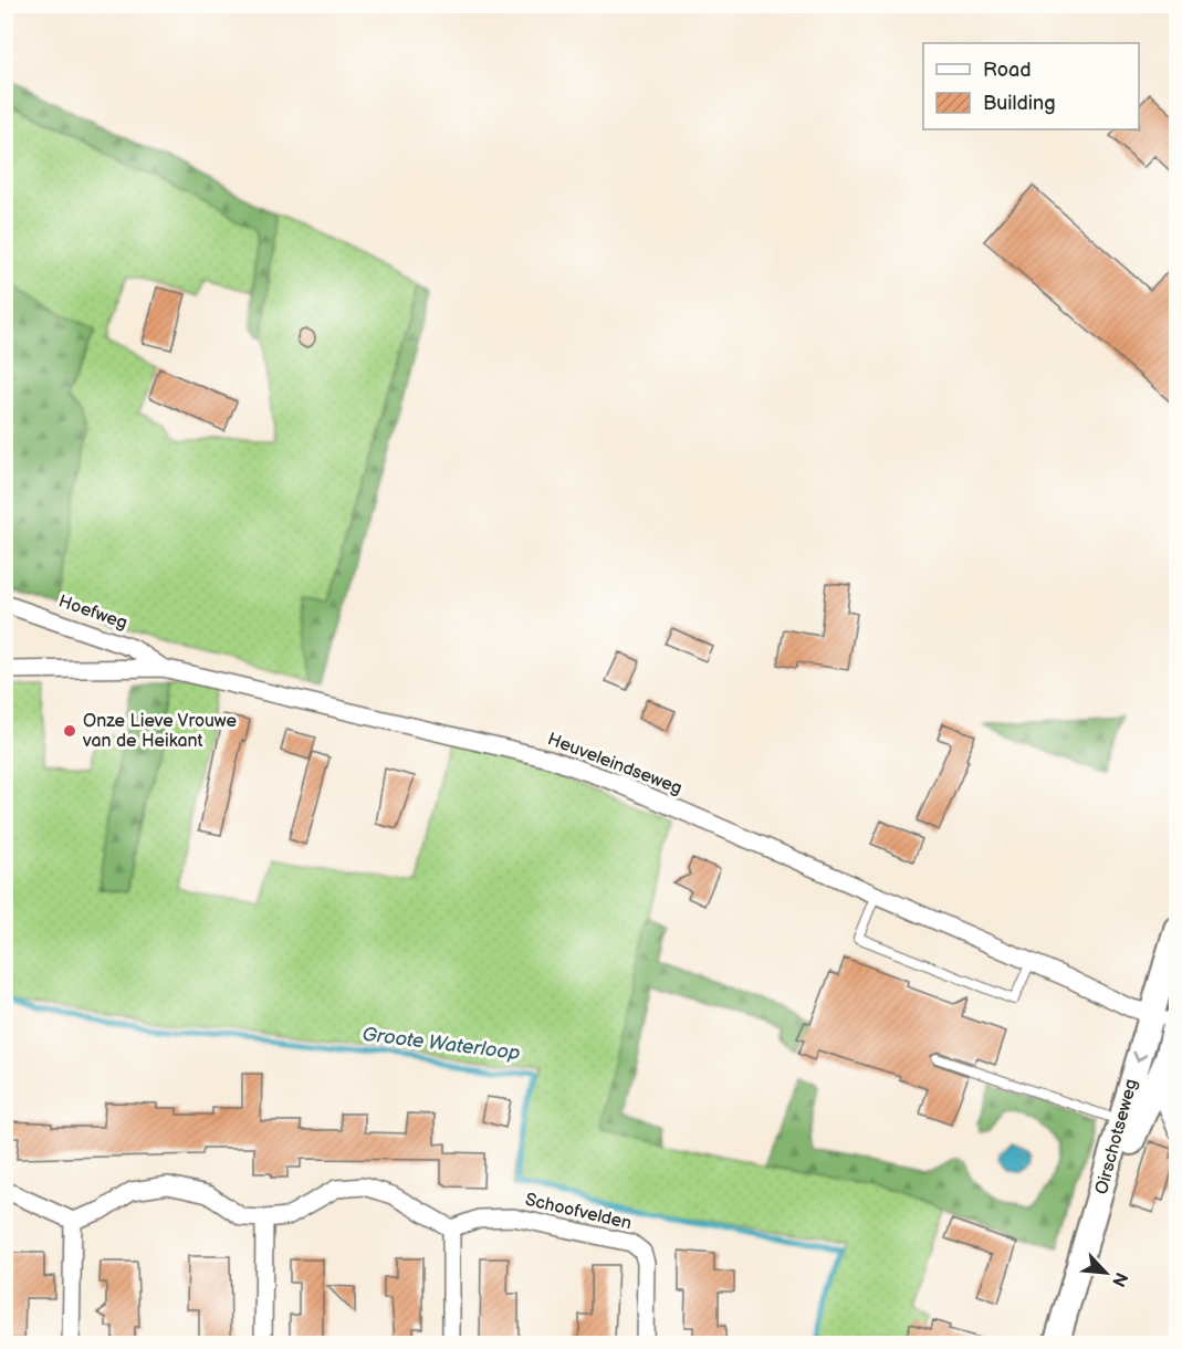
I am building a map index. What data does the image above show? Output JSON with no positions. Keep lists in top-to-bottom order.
{
  "streets": {
    "main road": ["Oirschotseweg"],
    "street": ["Hoefweg", "Heuveleindseweg", "Schoofvelden"]
  },
  "crossings": [
    ["Hoefweg", "Heuveleindseweg"],
    ["Heuveleindseweg", "Oirschotseweg"]
  ],
  "water": ["Groote Waterloop"],
  "places": ["Onze Lieve Vrouwe van de Heikant"],
  "legend": ["Road", "Building"],
  "north": "bottom right"
}
